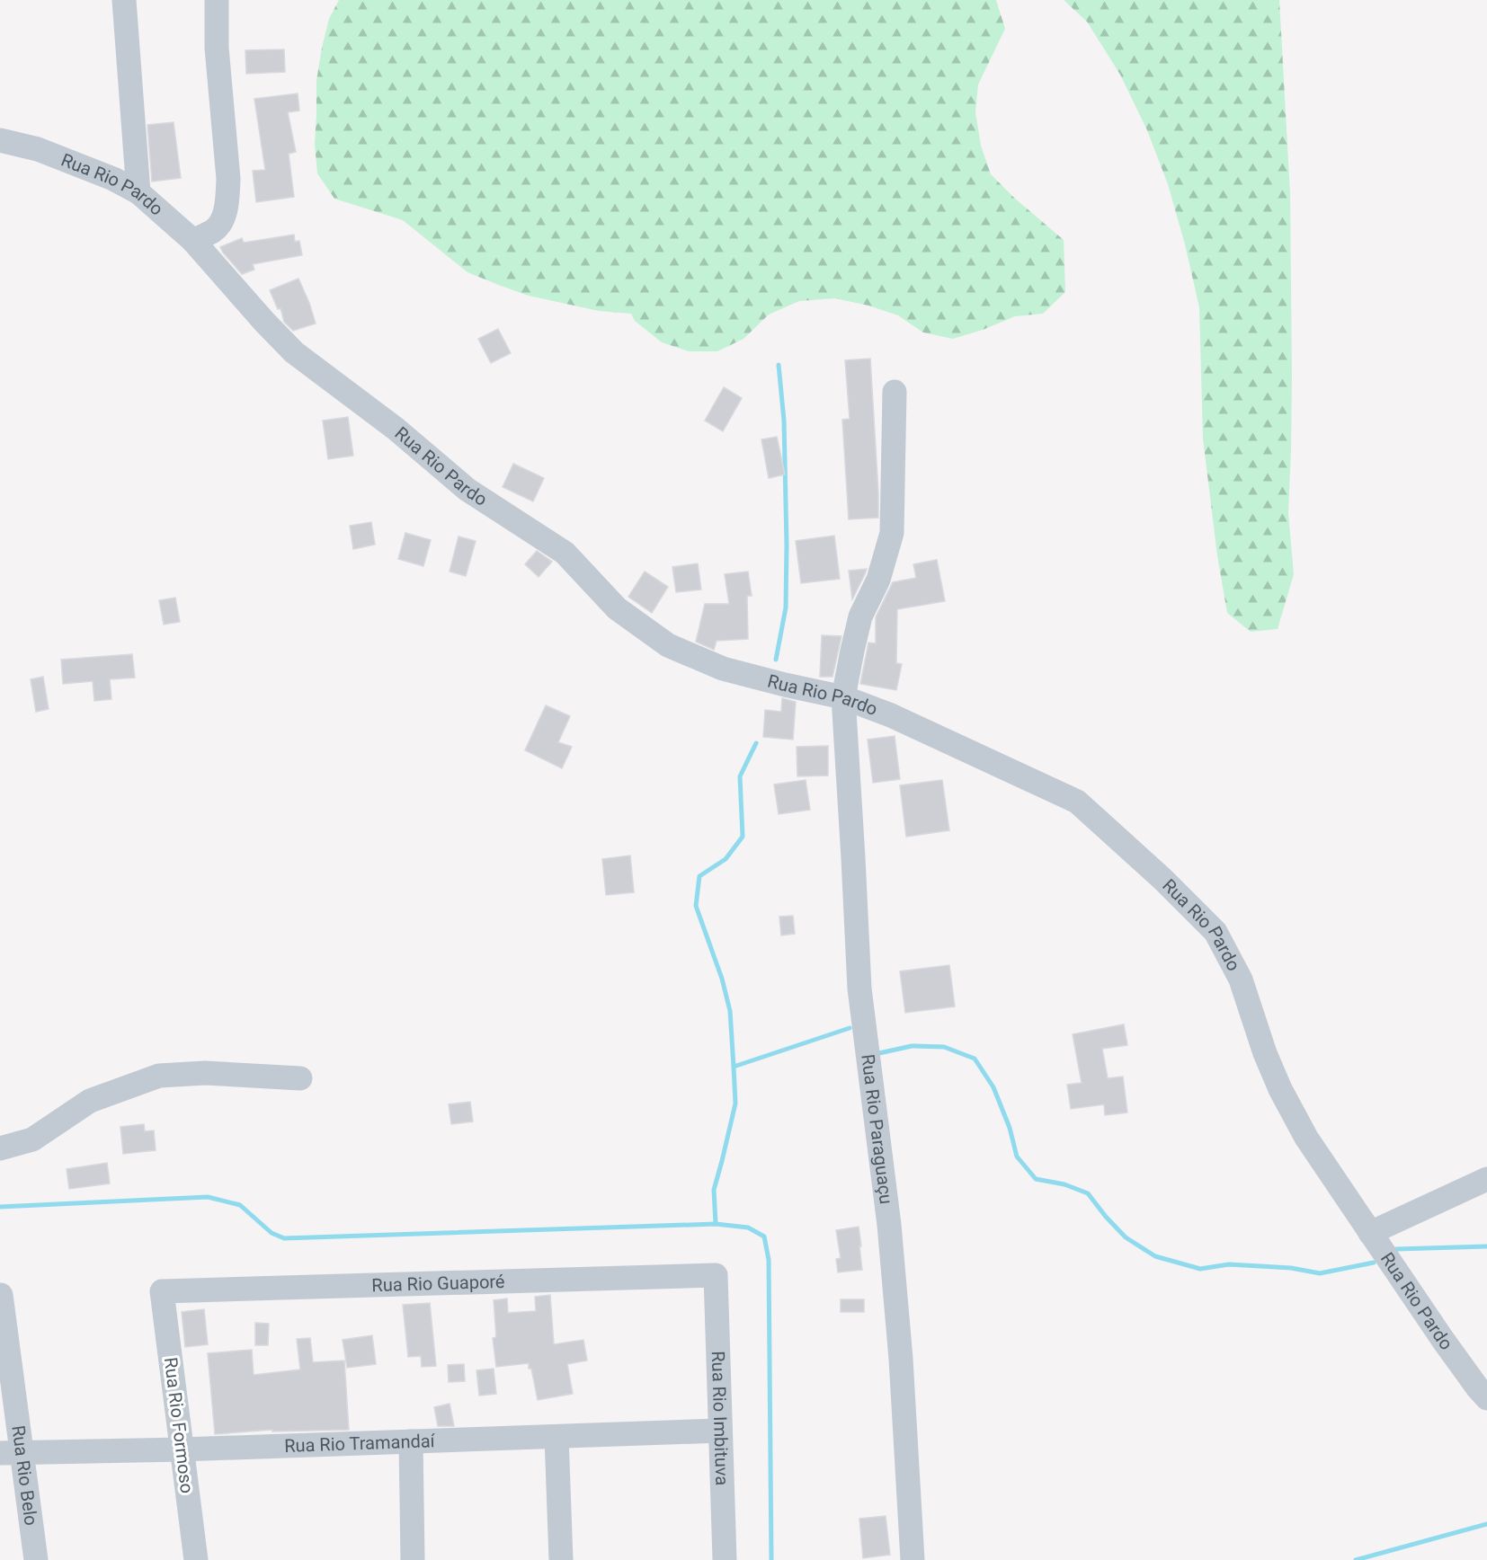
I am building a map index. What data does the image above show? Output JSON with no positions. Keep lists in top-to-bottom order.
{
  "streets": {
    "street": [
      "Rua Rio Pardo",
      "Rua Rio Paraguaçu",
      "Rua Rio Guaporé",
      "Rua Rio Imbituva",
      "Rua Rio Formoso",
      "Rua Rio Tramandaí",
      "Rua Rio Belo"
    ]
  },
  "crossings": [
    ["Rua Rio Pardo", "Rua Rio Paraguaçu"],
    ["Rua Rio Guaporé", "Rua Rio Imbituva"],
    ["Rua Rio Guaporé", "Rua Rio Formoso"],
    ["Rua Rio Imbituva", "Rua Rio Tramandaí"],
    ["Rua Rio Formoso", "Rua Rio Tramandaí"],
    ["Rua Rio Tramandaí", "Rua Rio Belo"]
  ]
}
